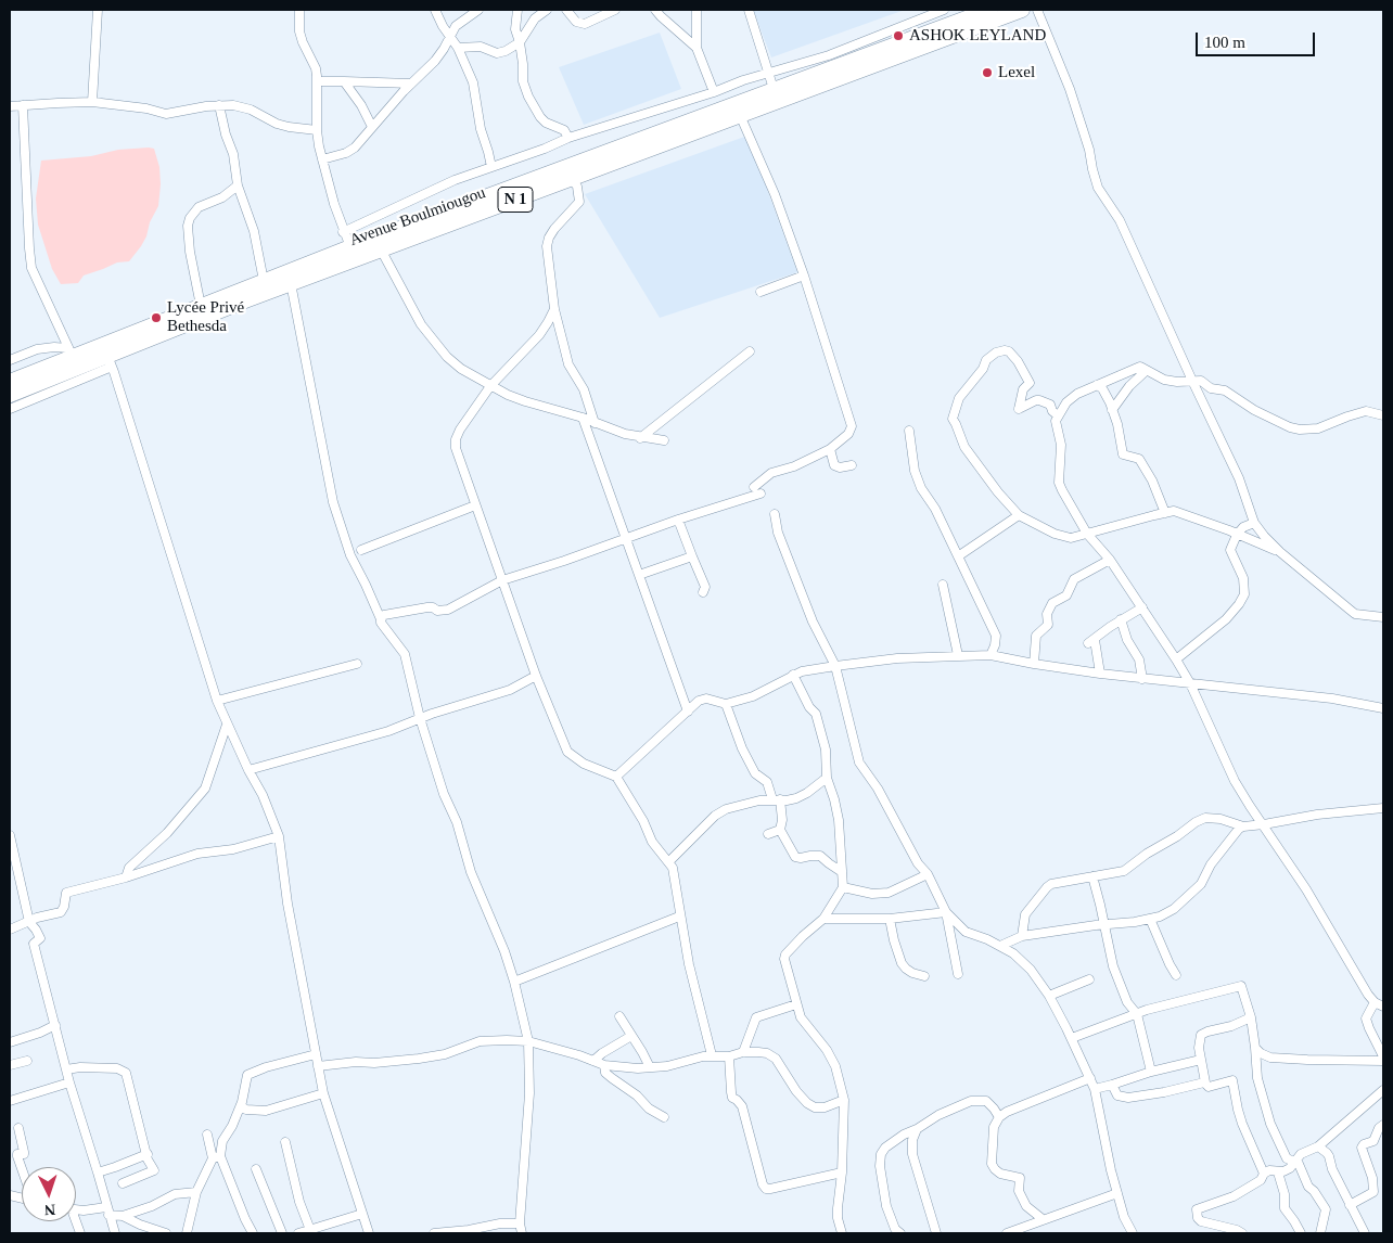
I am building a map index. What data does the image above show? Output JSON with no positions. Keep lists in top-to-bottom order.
{
  "streets": {
    "highway": ["N 1", "Avenue Boulmiougou"]
  },
  "places": ["ASHOK LEYLAND", "Lexel", "Lycée Privé Bethesda"],
  "scale_bar": "100 m",
  "north": "bottom"
}
